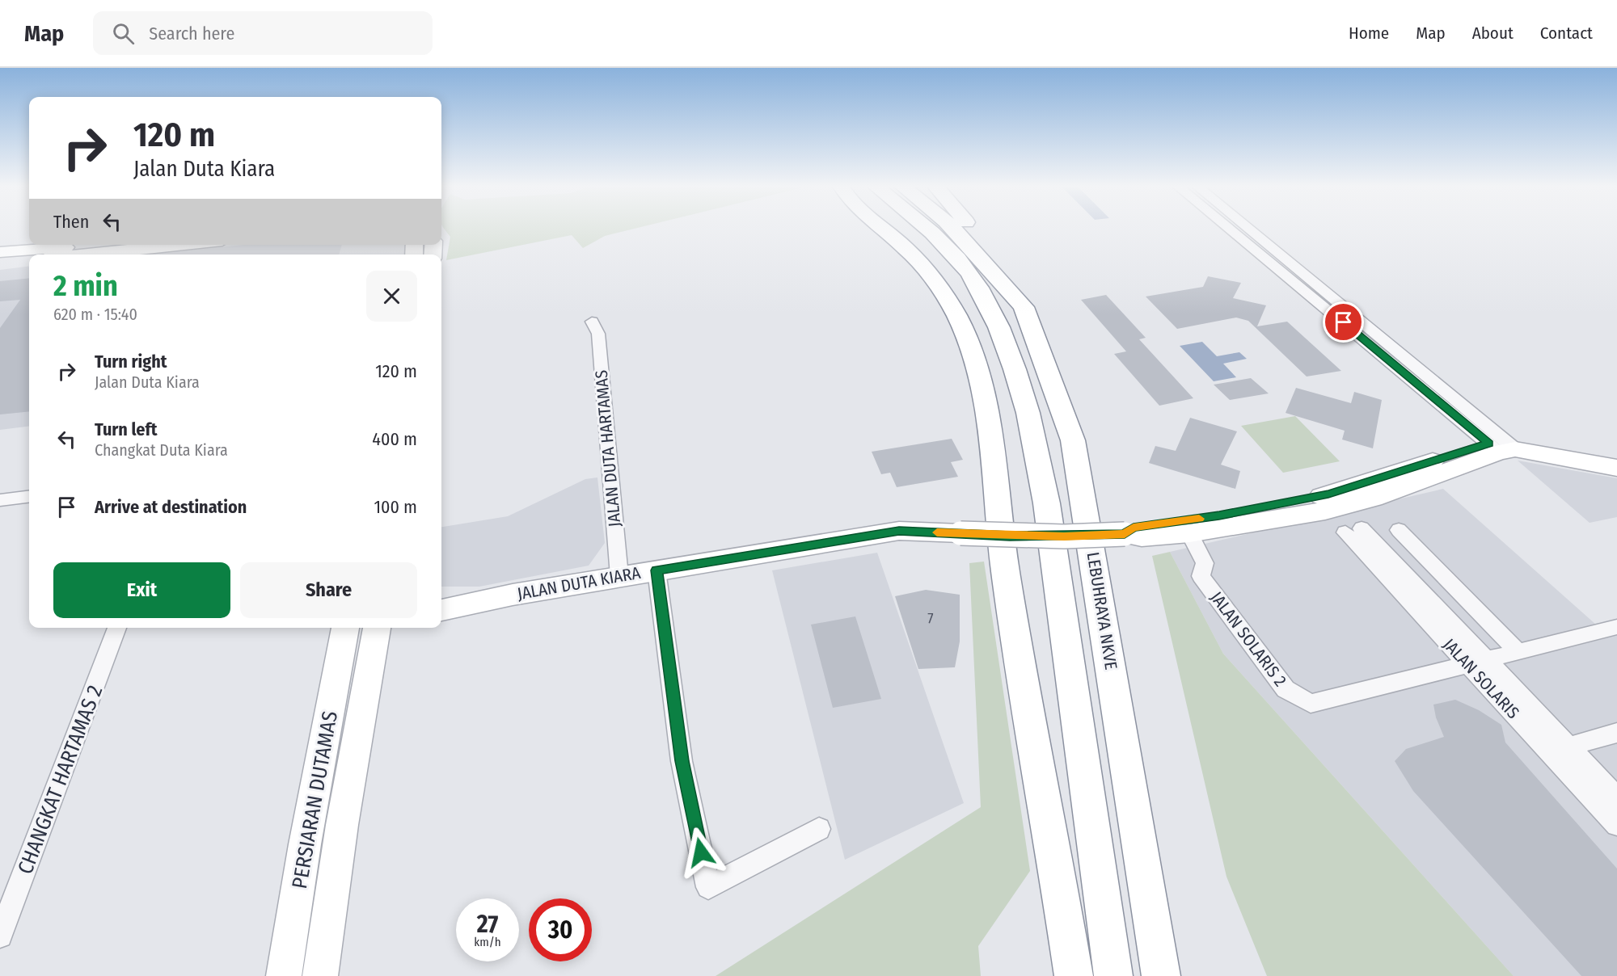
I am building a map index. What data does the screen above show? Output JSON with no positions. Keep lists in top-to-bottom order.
{
  "streets": {
    "highway": ["LEBUHRAYA NKVE"],
    "main road": ["JALAN DUTA KIARA", "PERSIARAN DUTAMAS"],
    "street": [
      "JALAN DUTA HARTAMAS",
      "JALAN SOLARIS 2",
      "JALAN SOLARIS",
      "CHANGKAT HARTAMAS 2"
    ]
  },
  "crossings": [
    ["JALAN DUTA HARTAMAS", "JALAN DUTA KIARA"],
    ["JALAN DUTA KIARA", "JALAN SOLARIS 2"],
    ["JALAN SOLARIS 2", "JALAN SOLARIS"]
  ],
  "house_numbers": ["7"],
  "page": {
    "header": "Map",
    "search": "Search here",
    "nav": [
      "Home",
      "Map",
      "About",
      "Contact"
    ],
    "turn": ["120 m", "Jalan Duta Kiara"],
    "then": "Then",
    "heading": ["2 min", "620 m · 15:40"],
    "list": [
      {
        "name": "Turn right",
        "note": "Jalan Duta Kiara",
        "value": "120 m"
      },
      {
        "name": "Turn left",
        "note": "Changkat Duta Kiara",
        "value": "400 m"
      },
      {
        "name": "Arrive at destination",
        "value": "100 m"
      }
    ],
    "buttons": ["Exit", "Share"],
    "speed": "27 km/h",
    "limit": "30"
  }
}
